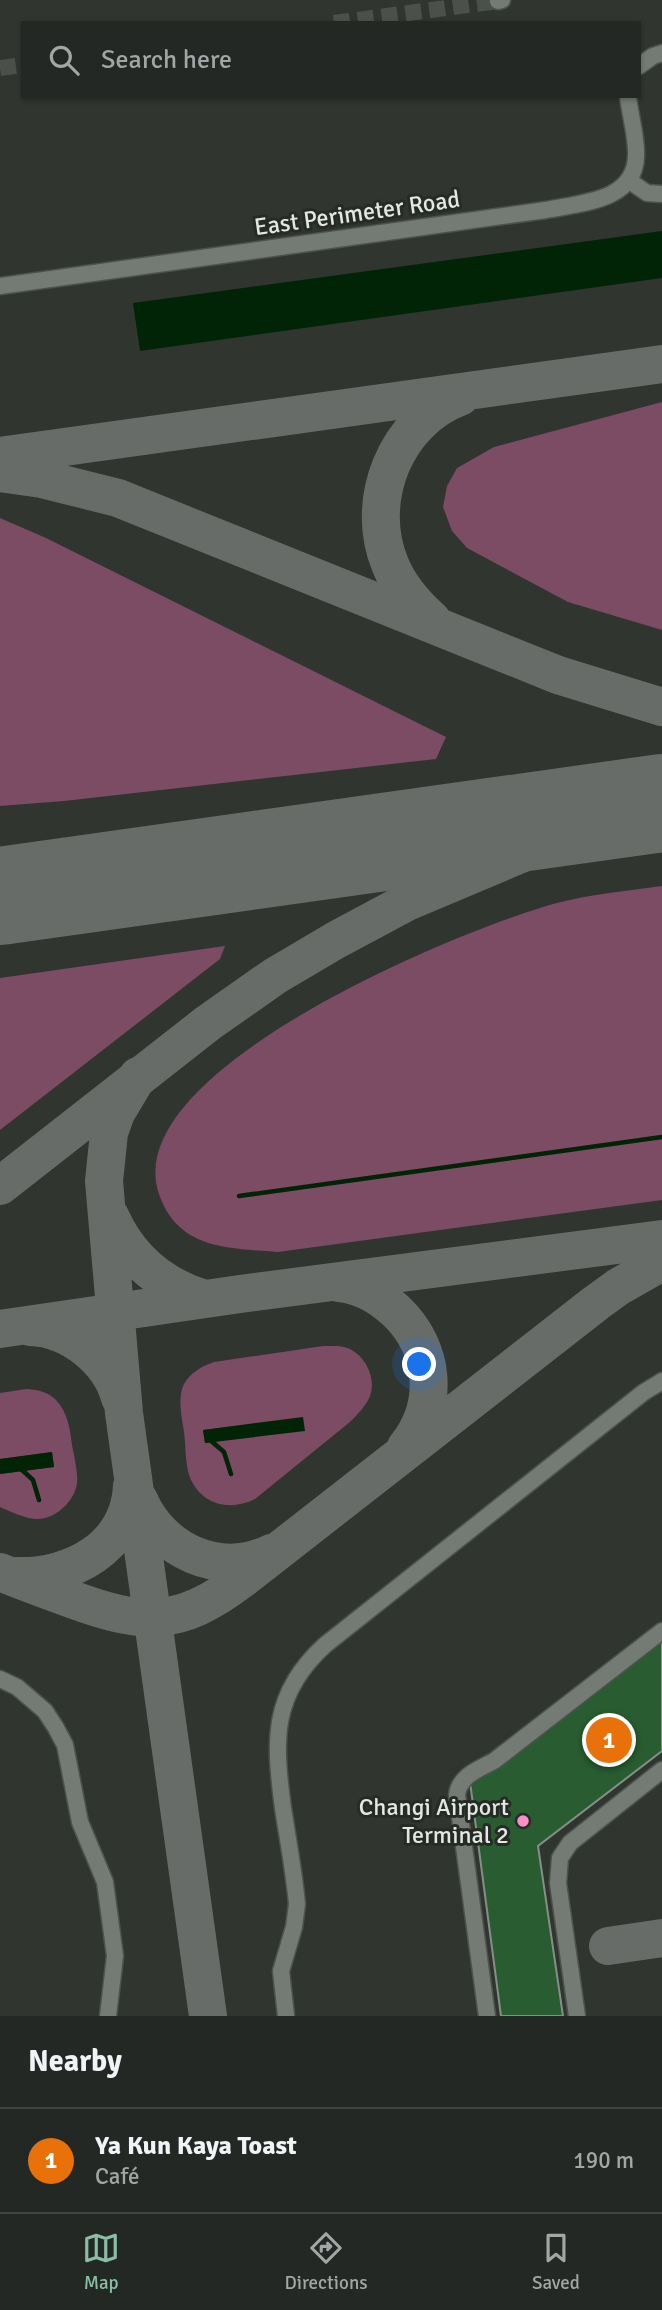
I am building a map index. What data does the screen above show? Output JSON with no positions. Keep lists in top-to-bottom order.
{
  "streets": {
    "lane": ["East Perimeter Road"]
  },
  "places": ["Changi Airport Terminal 2"],
  "page": {
    "search": "Search here",
    "pins": "1",
    "heading": "Nearby",
    "list": [
      {
        "mark": "1",
        "name": "Ya Kun Kaya Toast",
        "note": "Café",
        "value": "190 m"
      }
    ],
    "nav": ["Map", "Directions", "Saved"]
  }
}
